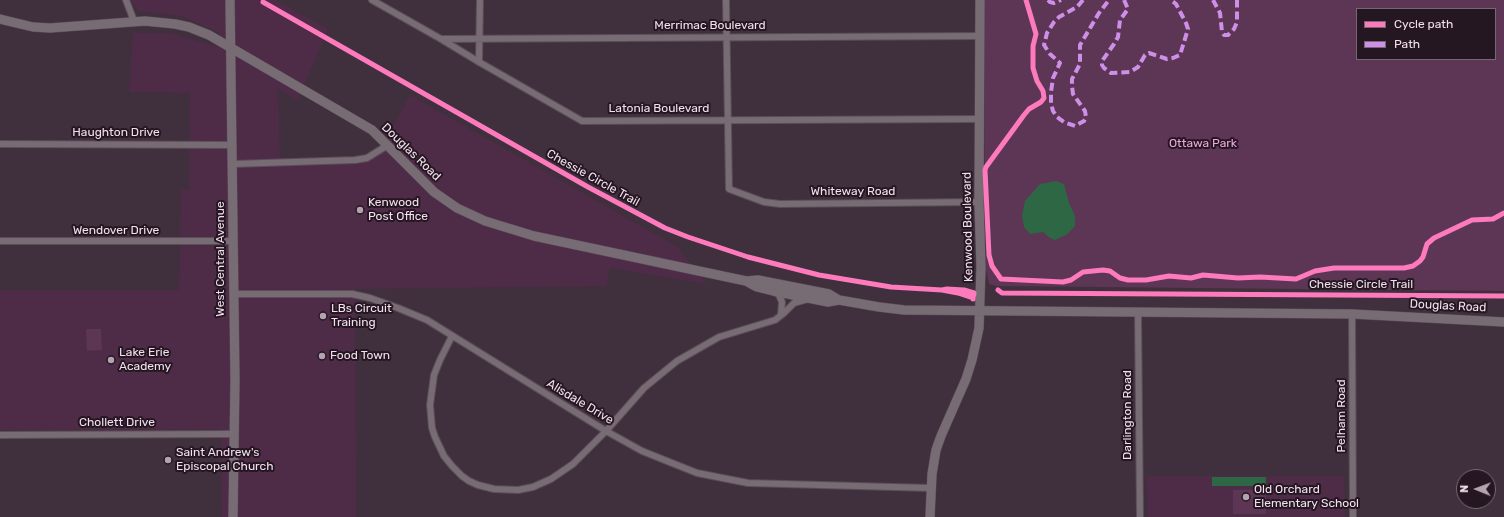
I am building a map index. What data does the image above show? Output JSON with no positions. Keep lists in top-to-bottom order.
{
  "streets": {
    "street": [
      "Merrimac Boulevard",
      "Latonia Boulevard",
      "Haughton Drive",
      "Douglas Road",
      "Whiteway Road",
      "Kenwood Boulevard",
      "Wendover Drive",
      "West Central Avenue",
      "Alisdale Drive",
      "Darlington Road",
      "Pelham Road",
      "Chollett Drive"
    ],
    "cycle path": ["Chessie Circle Trail"]
  },
  "crossings": [
    ["Merrimac Boulevard", "Latonia Boulevard"],
    ["Merrimac Boulevard", "Kenwood Boulevard"],
    ["Latonia Boulevard", "Whiteway Road"],
    ["Latonia Boulevard", "Kenwood Boulevard"],
    ["Haughton Drive", "West Central Avenue"],
    ["Douglas Road", "Kenwood Boulevard"],
    ["Douglas Road", "West Central Avenue"],
    ["Douglas Road", "Darlington Road"],
    ["Douglas Road", "Pelham Road"],
    ["Whiteway Road", "Kenwood Boulevard"],
    ["Kenwood Boulevard", "Alisdale Drive"],
    ["Wendover Drive", "West Central Avenue"],
    ["West Central Avenue", "Alisdale Drive"],
    ["West Central Avenue", "Chollett Drive"]
  ],
  "parks": ["Ottawa Park"],
  "places": [
    "Kenwood Post Office",
    "LBs Circuit Training",
    "Food Town",
    "Lake Erie Academy",
    "Saint Andrew's Episcopal Church",
    "Old Orchard Elementary School"
  ],
  "legend": ["Cycle path", "Path"],
  "north": "left"
}
